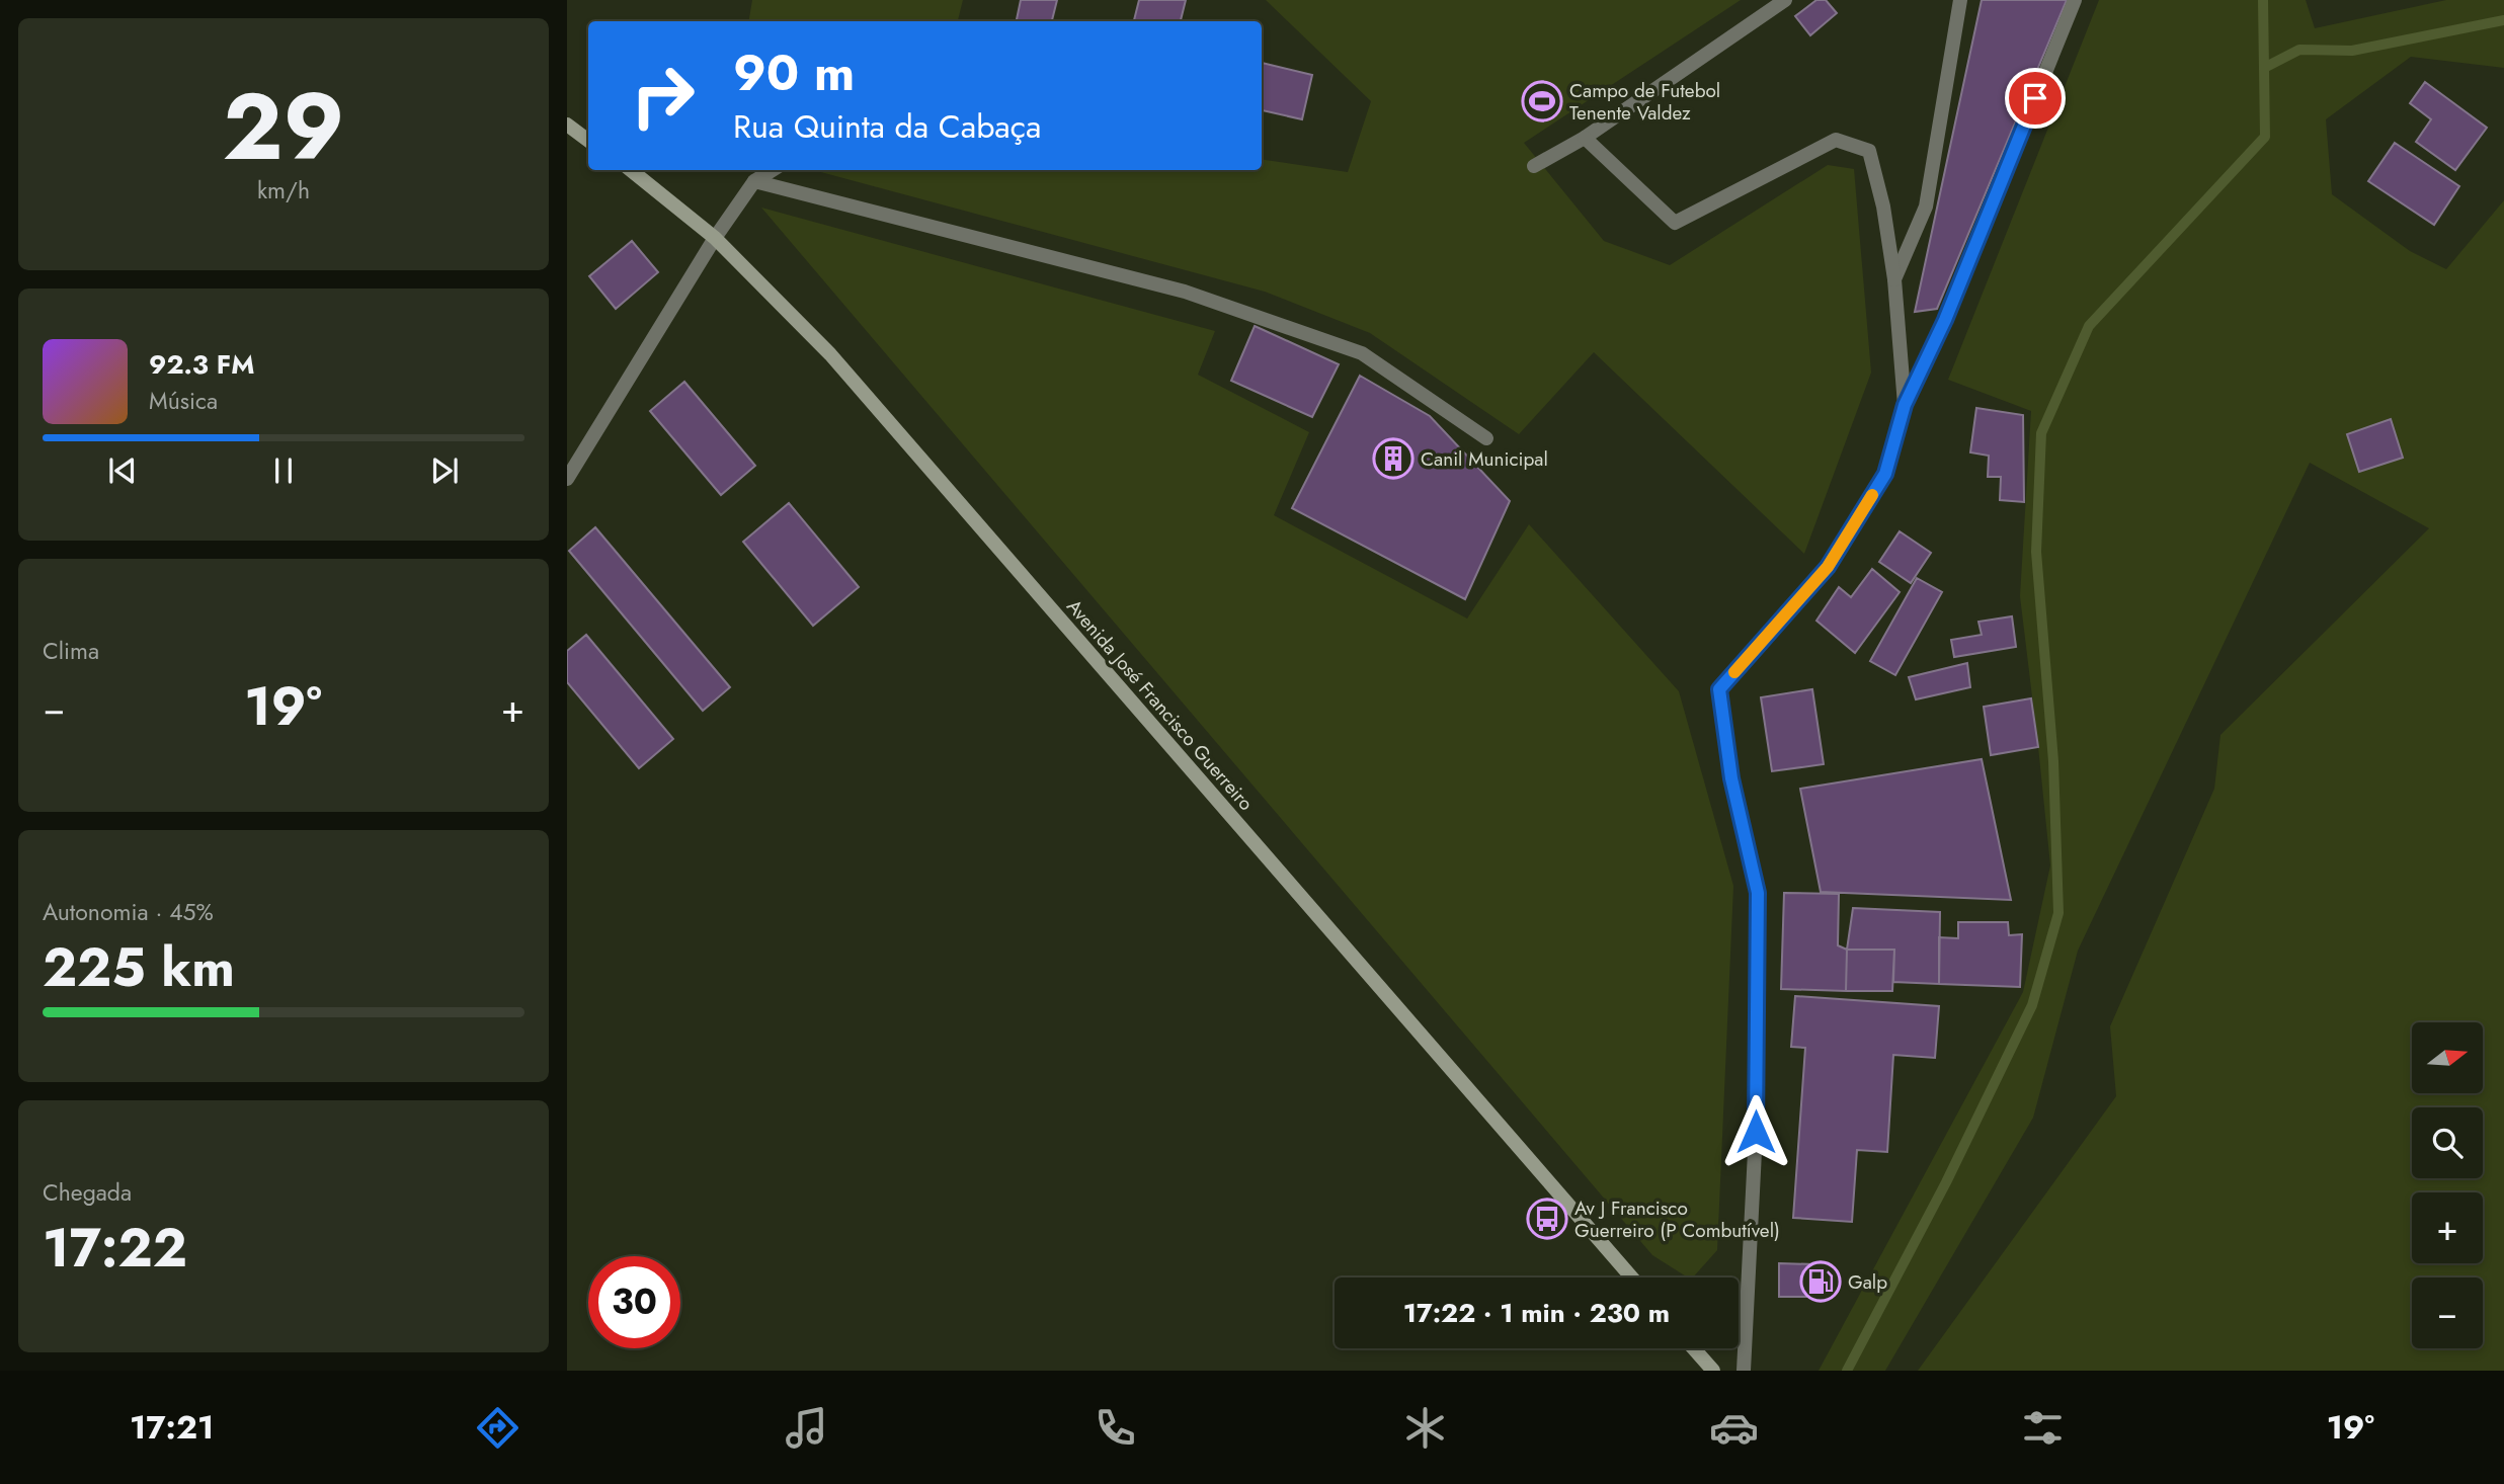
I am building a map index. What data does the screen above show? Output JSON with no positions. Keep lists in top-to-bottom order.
{
  "streets": {
    "main road": ["Avenida José Francisco Guerreiro"]
  },
  "places": {
    "sports": ["Campo de Futebol Tenente Valdez"],
    "building": ["Canil Municipal"],
    "bus stop": ["Av J Francisco Guerreiro (P Combutível)"],
    "fuel station": ["Galp"]
  },
  "north": "right",
  "page": {
    "tile": [
      ["29", "km/h"],
      "Clima",
      ["Autonomia · 45%", "225 km"],
      ["Chegada", "17:22"]
    ],
    "turn": ["90 m", "Rua Quinta da Cabaça"],
    "song": ["92.3 FM", "Música"],
    "heat": ["−", "19°", "+"],
    "map_buttons": ["+", "−"],
    "limit": "30",
    "trip": "17:22 · 1 min · 230 m",
    "tabs": ["17:21", "19°"]
  }
}
